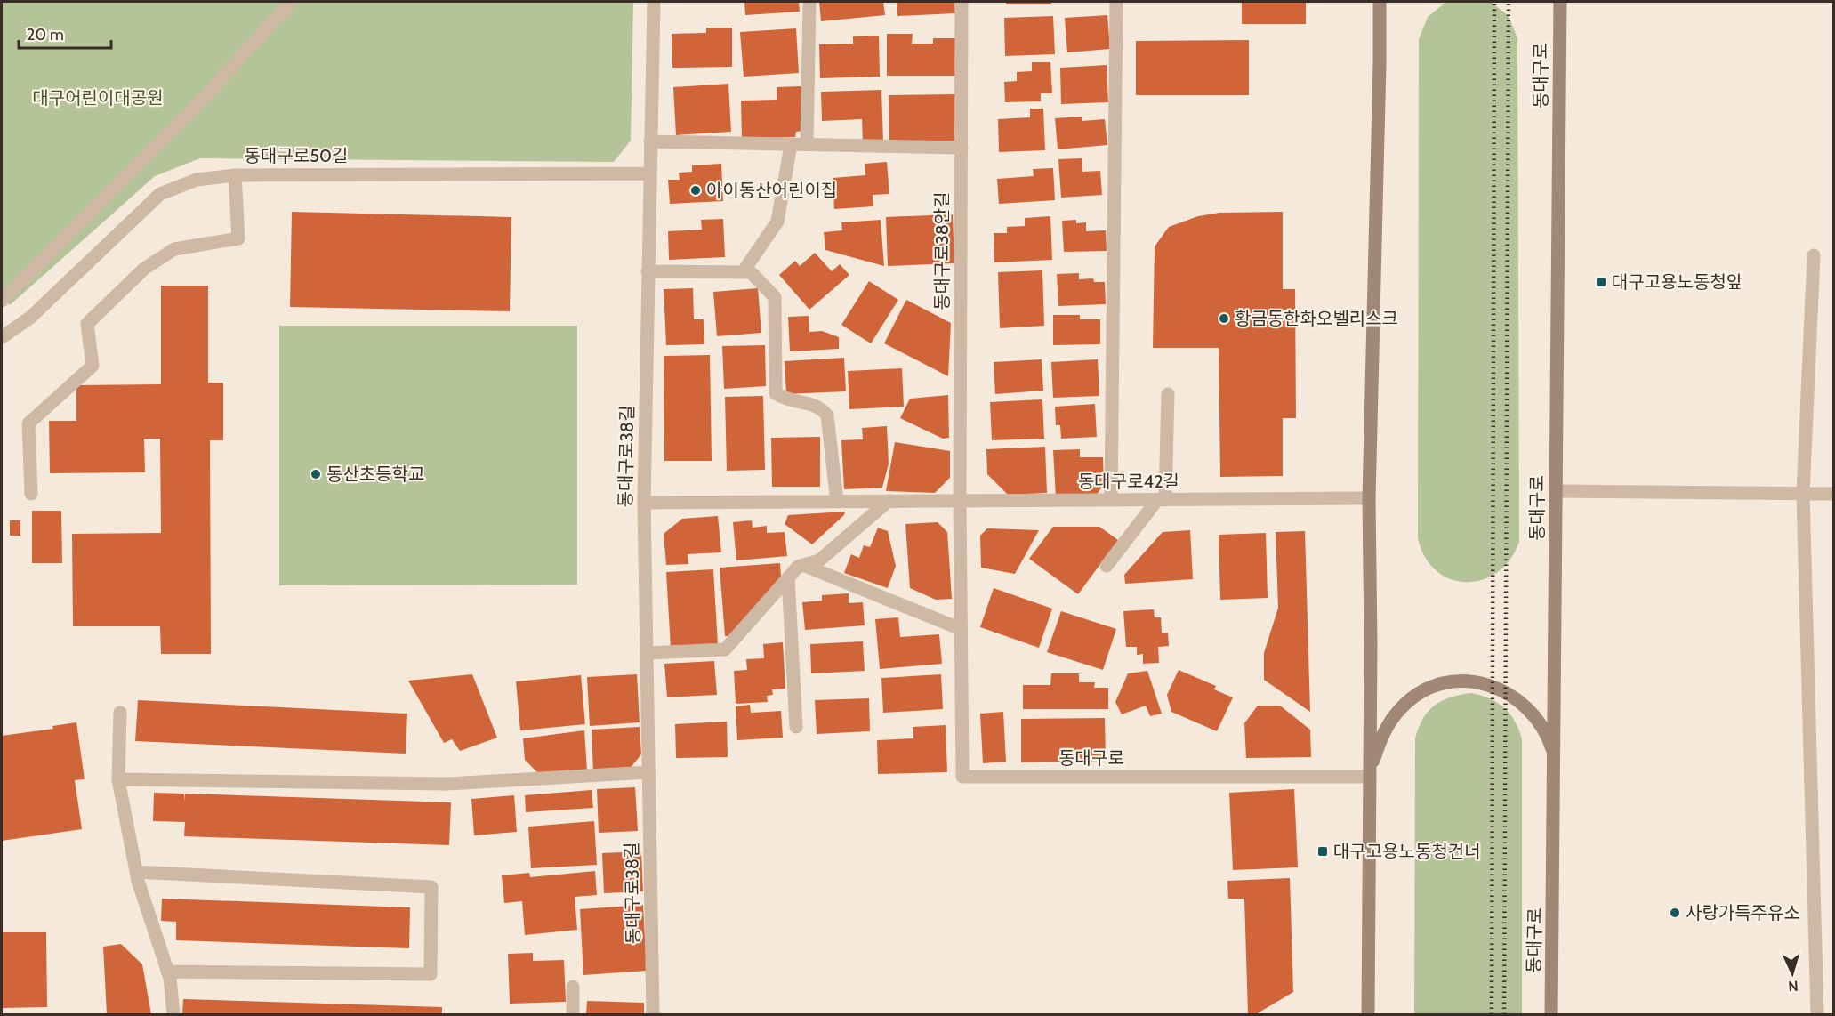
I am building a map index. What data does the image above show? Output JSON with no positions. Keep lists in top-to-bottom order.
{
  "streets": {
    "main road": ["동대구로"],
    "street": [
      "동대구로50길",
      "동대구로38안길",
      "동대구로38길",
      "동대구로42길"
    ]
  },
  "crossings": [
    ["동대구로", "동대구로38안길"],
    ["동대구로", "동대구로42길"],
    ["동대구로50길", "동대구로38길"],
    ["동대구로38안길", "동대구로42길"],
    ["동대구로38길", "동대구로42길"]
  ],
  "parks": ["대구어린이대공원"],
  "places": {
    "other": [
      "아이동산어린이집",
      "황금동한화오벨리스크",
      "동산초등학교",
      "사랑가득주유소"
    ],
    "transit": ["대구고용노동청앞", "대구고용노동청건너"]
  },
  "scale_bar": "20 m",
  "north": "bottom"
}
